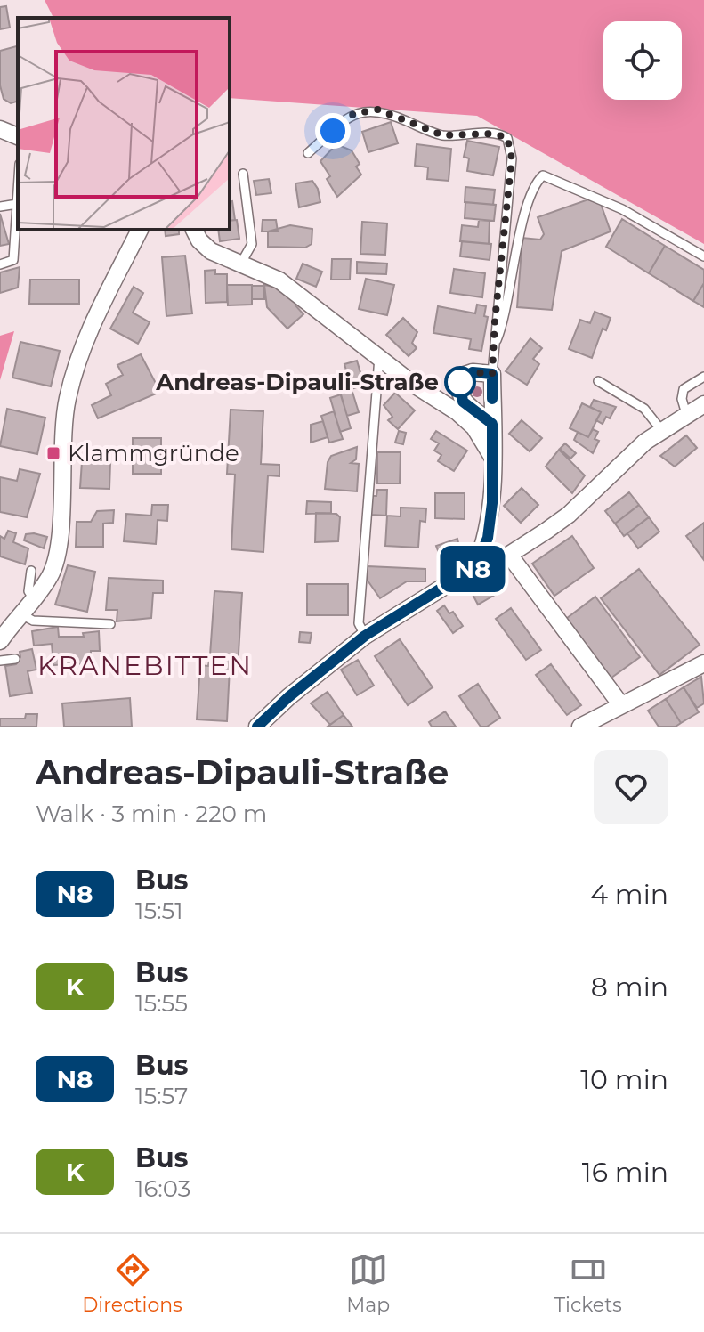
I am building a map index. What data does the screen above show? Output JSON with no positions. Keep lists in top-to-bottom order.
{
  "districts": ["KRANEBITTEN"],
  "places": {
    "other": ["Andreas-Dipauli-Straße"],
    "transit": ["Klammgründe"]
  },
  "lines": ["bus line N8"],
  "page": {
    "on_map": "N8",
    "heading": ["Andreas-Dipauli-Straße", "Walk · 3 min · 220 m"],
    "list": [
      {
        "mark": "N8",
        "name": "Bus",
        "note": "15:51",
        "value": "4 min"
      },
      {
        "mark": "K",
        "name": "Bus",
        "note": "15:55",
        "value": "8 min"
      },
      {
        "mark": "N8",
        "name": "Bus",
        "note": "15:57",
        "value": "10 min"
      },
      {
        "mark": "K",
        "name": "Bus",
        "note": "16:03",
        "value": "16 min"
      }
    ],
    "tabs": ["Directions", "Map", "Tickets"]
  }
}
